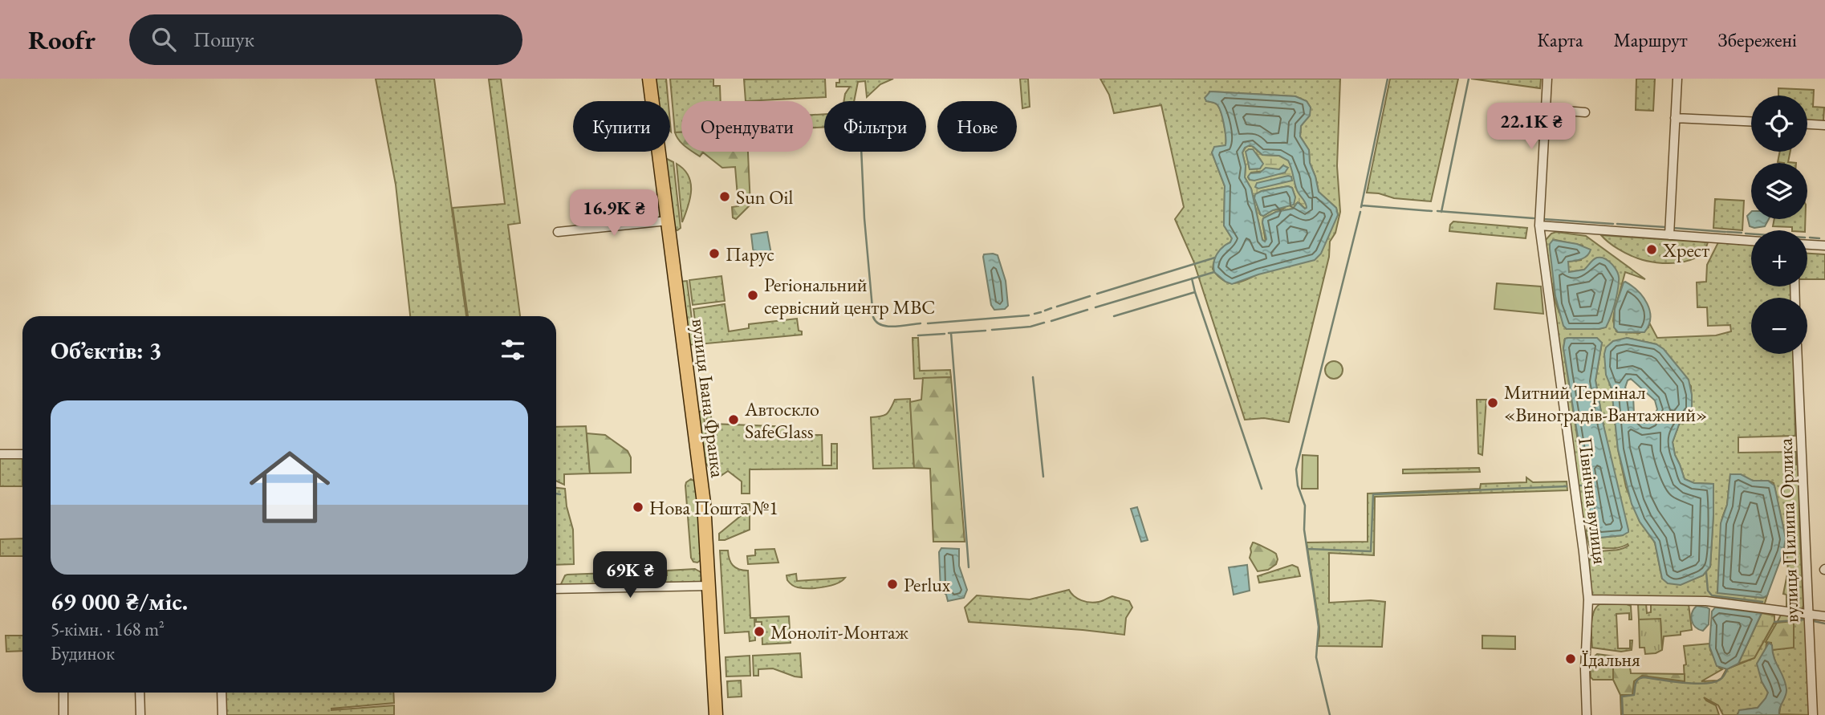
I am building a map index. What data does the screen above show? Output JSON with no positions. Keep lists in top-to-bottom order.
{
  "streets": {
    "main road": ["вулиця Івана Франка"],
    "street": ["Північна вулиця", "вулиця Пилипа Орлика"]
  },
  "places": [
    "Sun Oil",
    "Хрест",
    "Парус",
    "Регіональний сервісний центр МВС",
    "Митний Термінал «Виноградів-Вантажний»",
    "Автоскло SafeGlass",
    "Нова Пошта №1",
    "Perlux",
    "Моноліт-Монтаж",
    "Їдальня"
  ],
  "page": {
    "header": "Roofr",
    "search": "Пошук",
    "nav": ["Карта", "Маршрут", "Збережені"],
    "map_buttons": ["+", "−"],
    "chip": [
      "Купити",
      "Орендувати",
      "Фільтри",
      "Нове"
    ],
    "price": ["22.1K ₴", "16.9K ₴", "69K ₴"],
    "heading": "Об’єктів: 3",
    "list": [
      {
        "name": "69 000 ₴/міс.",
        "note": "5-кімн. · 168 m² · Будинок"
      }
    ]
  }
}
